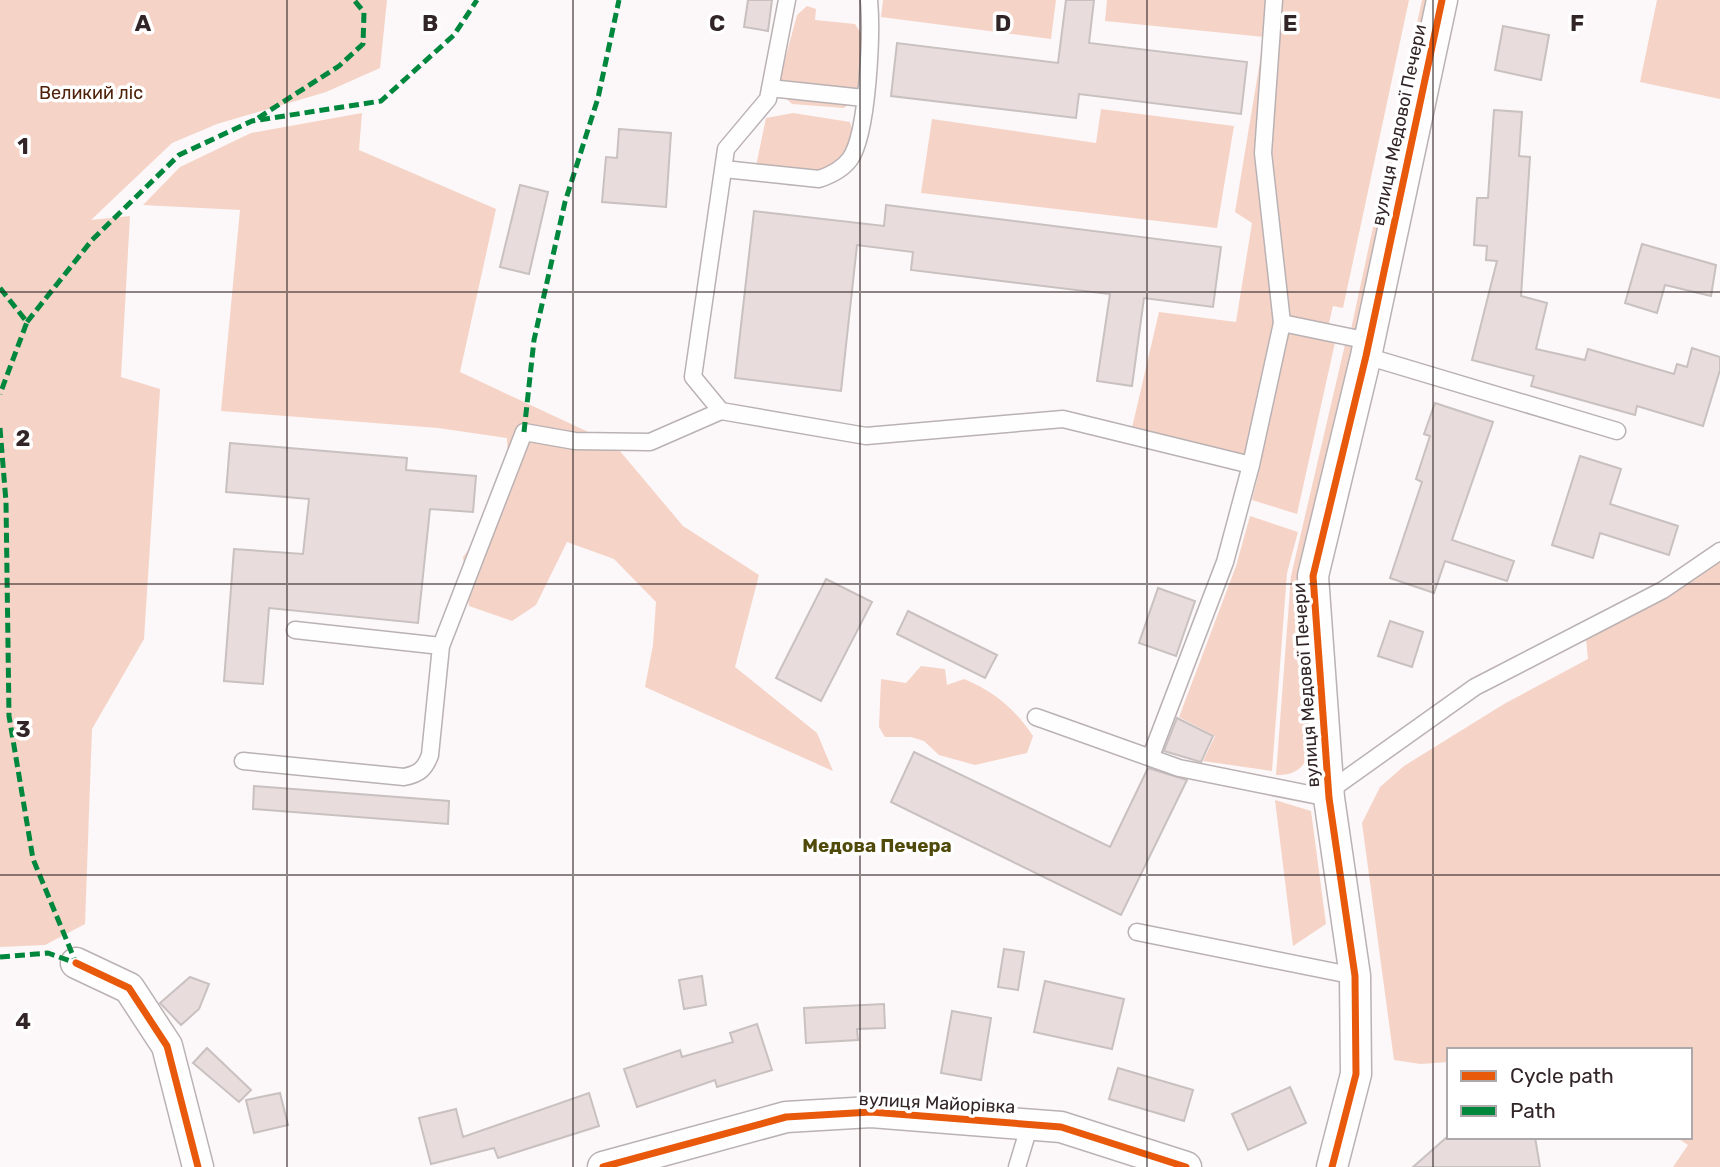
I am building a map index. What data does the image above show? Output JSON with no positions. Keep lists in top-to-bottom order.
{
  "streets": {
    "street": ["вулиця Медової Печери", "вулиця Майорівка"]
  },
  "districts": ["Медова Печера"],
  "parks": ["Великий ліс"],
  "legend": ["Cycle path", "Path"],
  "grid": {
    "columns": [
      "A",
      "B",
      "C",
      "D",
      "E",
      "F"
    ],
    "rows": [
      "1",
      "2",
      "3",
      "4"
    ]
  }
}
